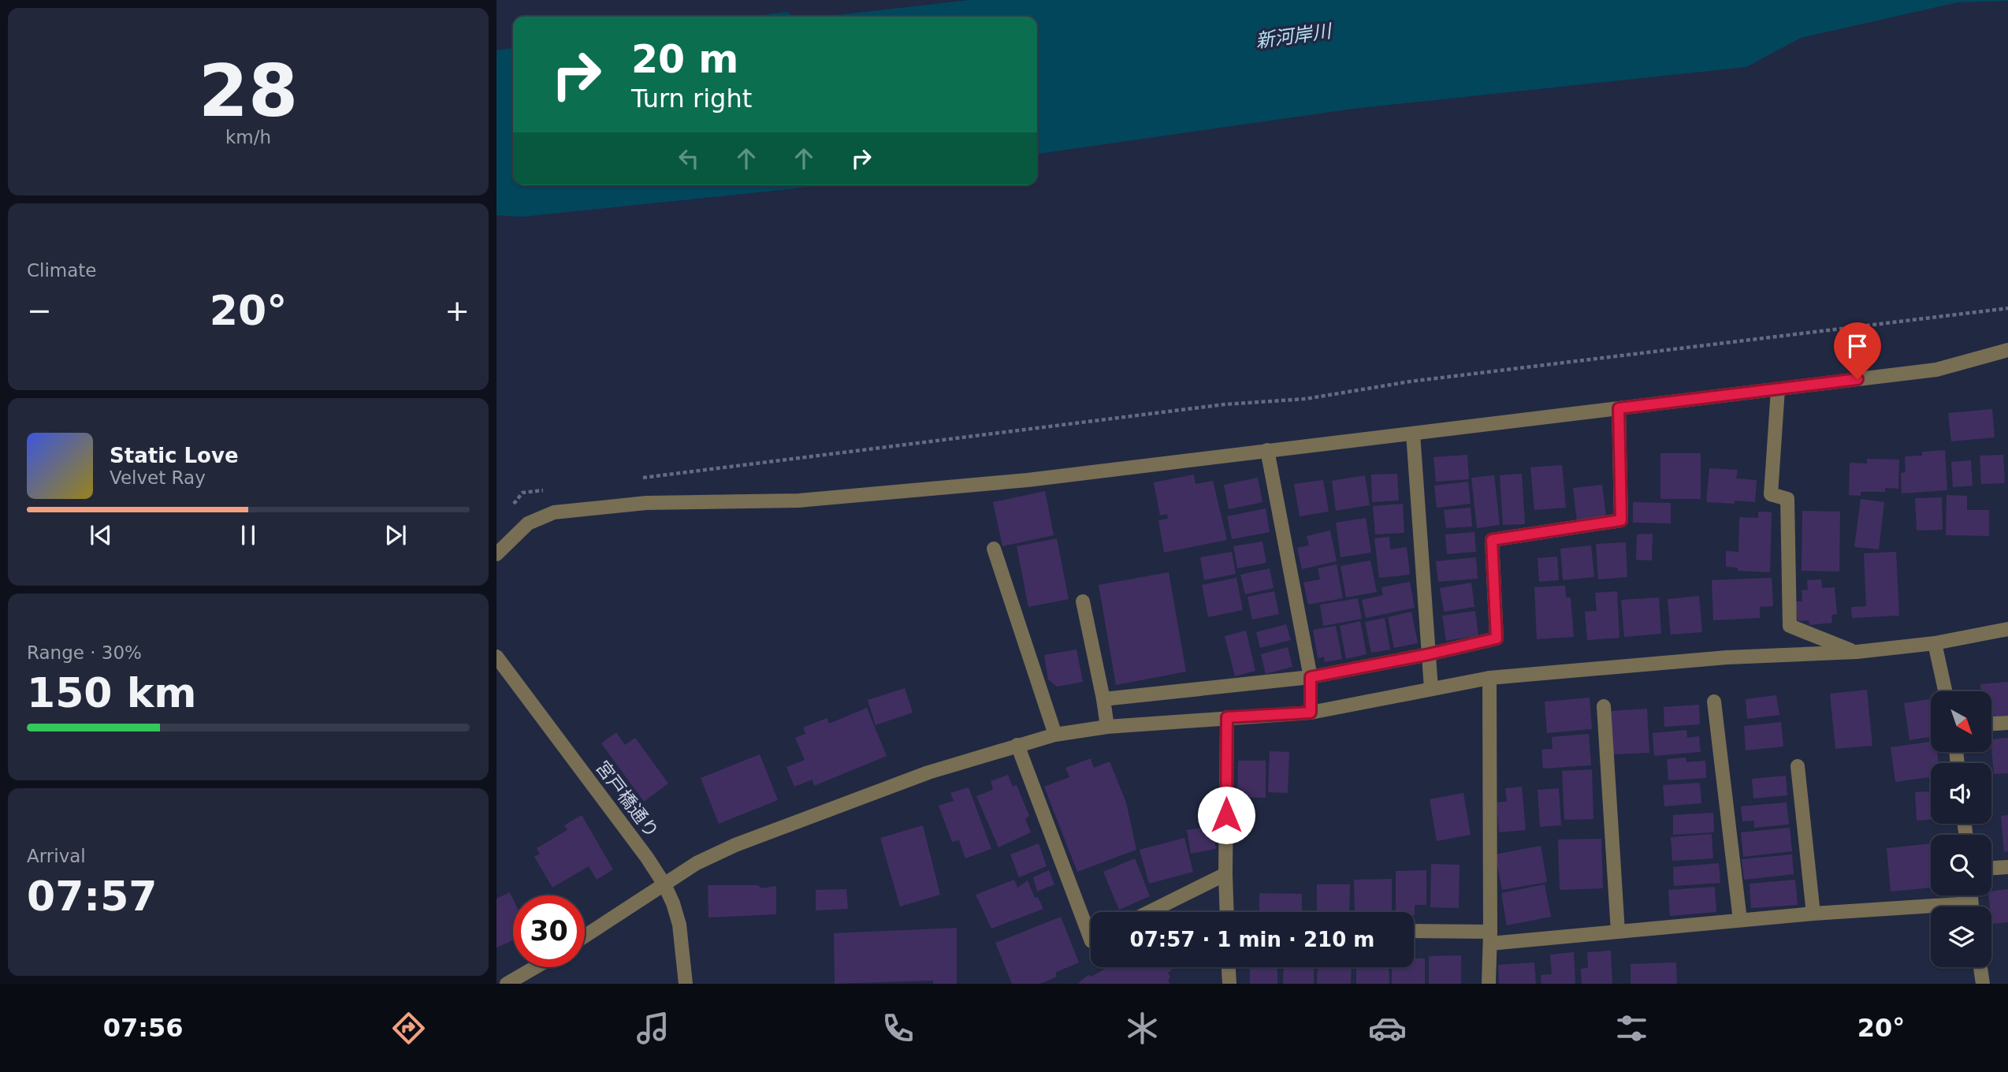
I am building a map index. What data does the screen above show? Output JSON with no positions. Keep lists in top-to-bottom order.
{
  "streets": {
    "street": ["宮戸橋通り"]
  },
  "water": ["新河岸川"],
  "north": "bottom right",
  "page": {
    "tile": [
      ["28", "km/h"],
      "Climate",
      ["Range · 30%", "150 km"],
      ["Arrival", "07:57"]
    ],
    "turn": ["20 m", "Turn right"],
    "heat": ["−", "20°", "+"],
    "song": ["Static Love", "Velvet Ray"],
    "limit": "30",
    "trip": "07:57 · 1 min · 210 m",
    "tabs": ["07:56", "20°"]
  }
}
